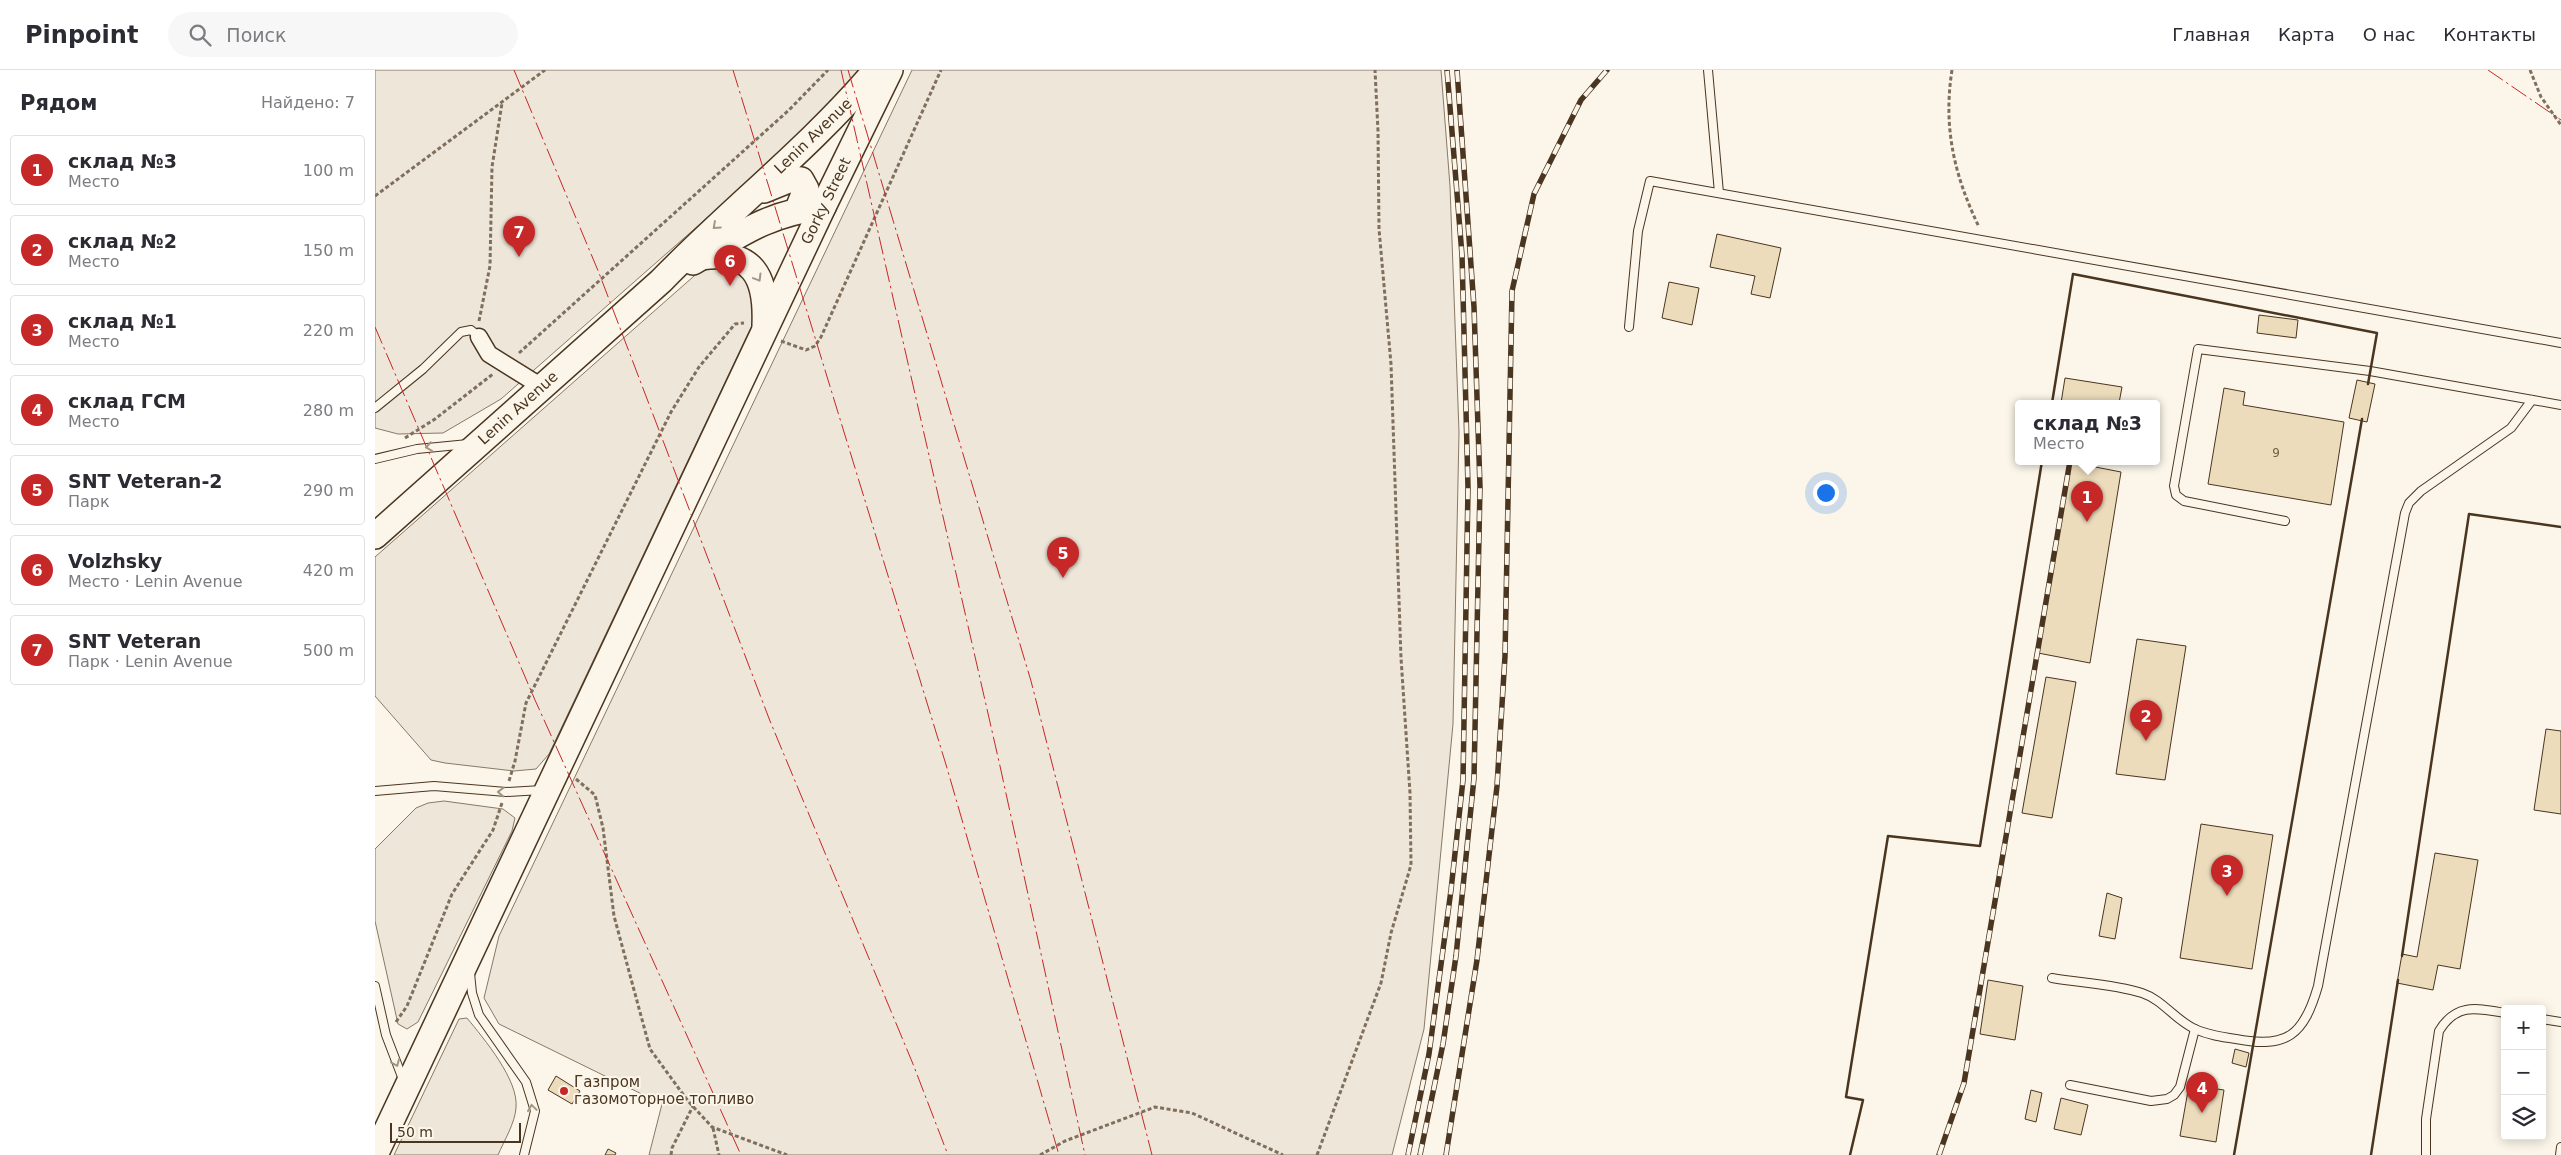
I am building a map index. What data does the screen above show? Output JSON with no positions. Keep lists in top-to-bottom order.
{
  "streets": {
    "main road": ["Lenin Avenue", "Gorky Street"]
  },
  "crossings": [
    ["Lenin Avenue", "Gorky Street"]
  ],
  "places": ["Газпром газомоторное топливо"],
  "house_numbers": ["9"],
  "scale_bar": "50 m",
  "page": {
    "header": "Pinpoint",
    "search": "Поиск",
    "nav": [
      "Главная",
      "Карта",
      "О нас",
      "Контакты"
    ],
    "heading": ["Рядом", "Найдено: 7"],
    "list": [
      {
        "mark": "1",
        "name": "склад №3",
        "note": "Место",
        "value": "100 m"
      },
      {
        "mark": "2",
        "name": "склад №2",
        "note": "Место",
        "value": "150 m"
      },
      {
        "mark": "3",
        "name": "склад №1",
        "note": "Место",
        "value": "220 m"
      },
      {
        "mark": "4",
        "name": "склад ГСМ",
        "note": "Место",
        "value": "280 m"
      },
      {
        "mark": "5",
        "name": "SNT Veteran-2",
        "note": "Парк",
        "value": "290 m"
      },
      {
        "mark": "6",
        "name": "Volzhsky",
        "note": "Место · Lenin Avenue",
        "value": "420 m"
      },
      {
        "mark": "7",
        "name": "SNT Veteran",
        "note": "Парк · Lenin Avenue",
        "value": "500 m"
      }
    ],
    "pins": [
      "7",
      "6",
      "1",
      "5",
      "2",
      "3",
      "4"
    ],
    "popup": ["склад №3", "Место"],
    "map_buttons": ["+", "−"],
    "scale": "50 m"
  }
}
